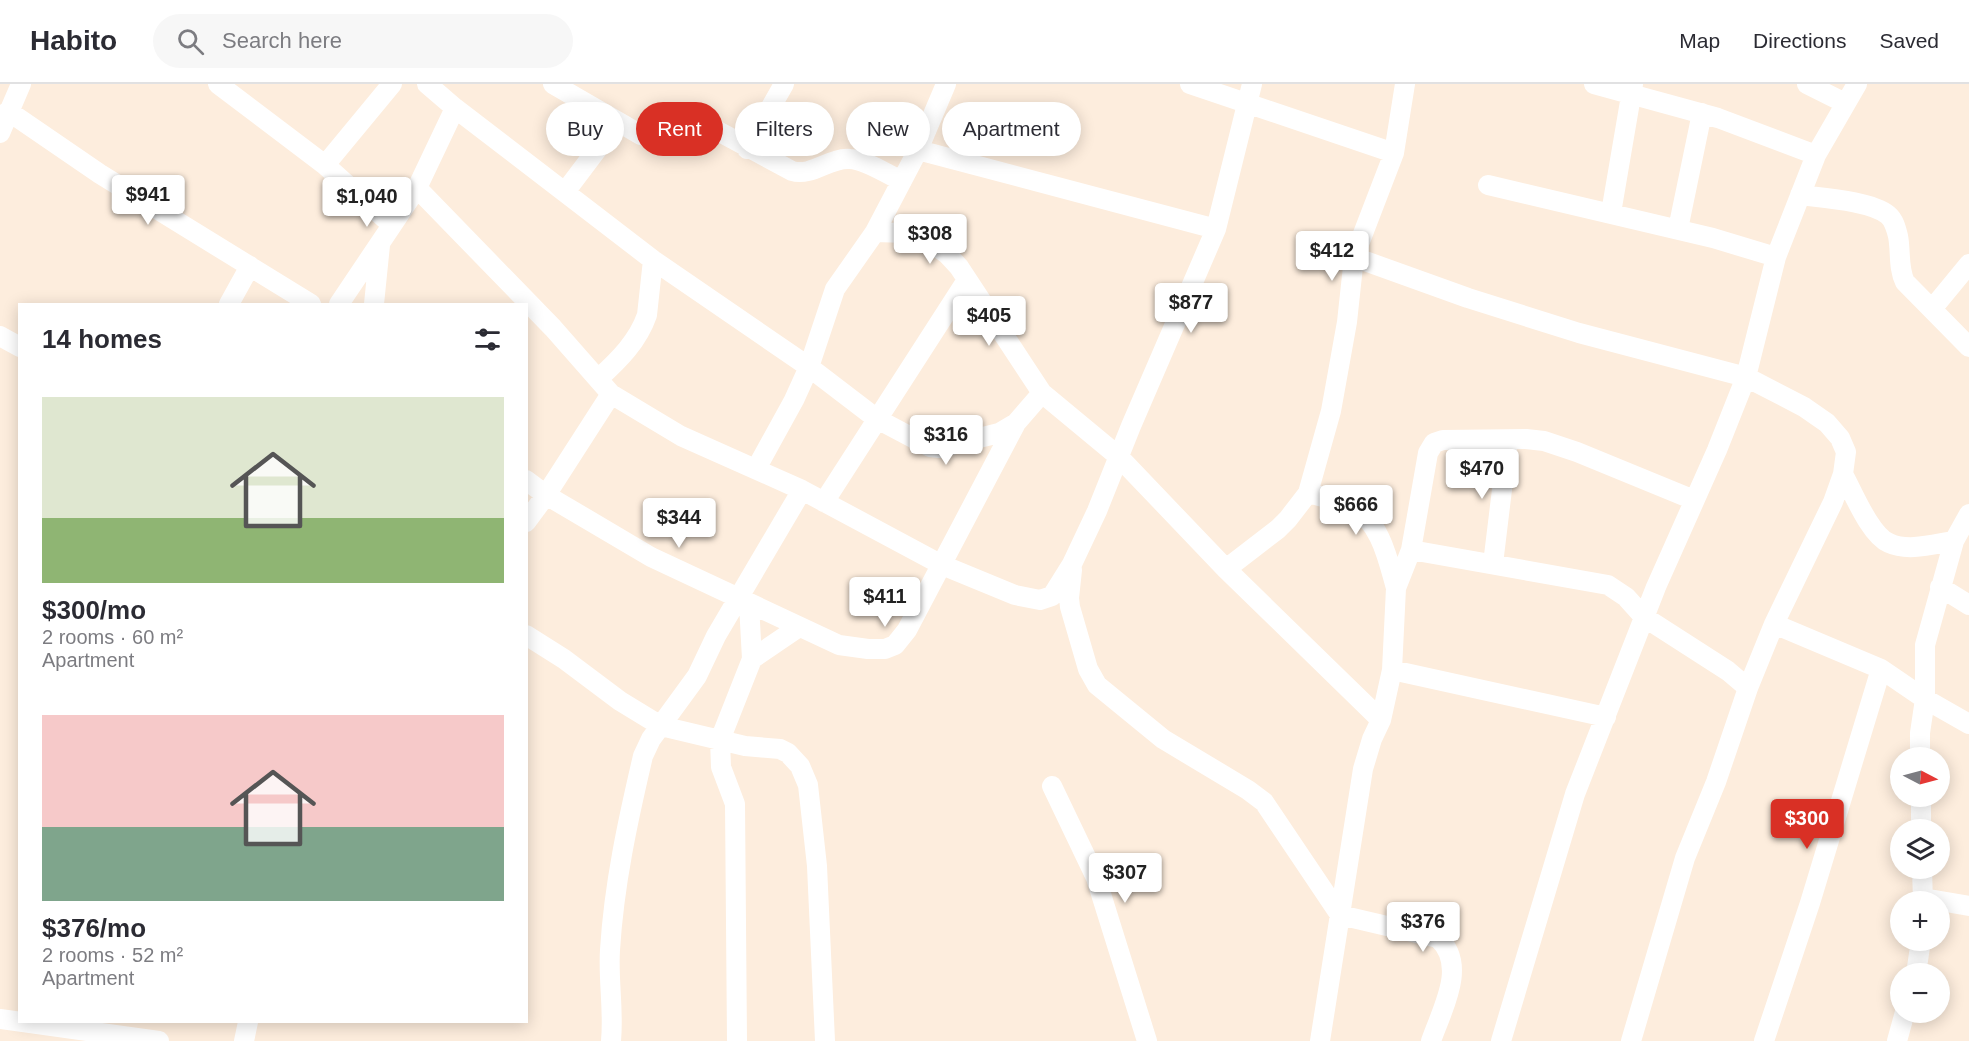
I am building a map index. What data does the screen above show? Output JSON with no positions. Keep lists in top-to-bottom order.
{
  "north": "right",
  "page": {
    "header": "Habito",
    "search": "Search here",
    "nav": ["Map", "Directions", "Saved"],
    "chip": [
      "Buy",
      "Rent",
      "Filters",
      "New",
      "Apartment"
    ],
    "price": [
      "$941",
      "$1,040",
      "$308",
      "$412",
      "$877",
      "$405",
      "$316",
      "$470",
      "$666",
      "$344",
      "$411",
      "$300",
      "$307",
      "$376"
    ],
    "heading": "14 homes",
    "list": [
      {
        "name": "$300/mo",
        "note": "2 rooms · 60 m² · Apartment"
      },
      {
        "name": "$376/mo",
        "note": "2 rooms · 52 m² · Apartment"
      }
    ],
    "map_buttons": ["+", "−"]
  }
}
